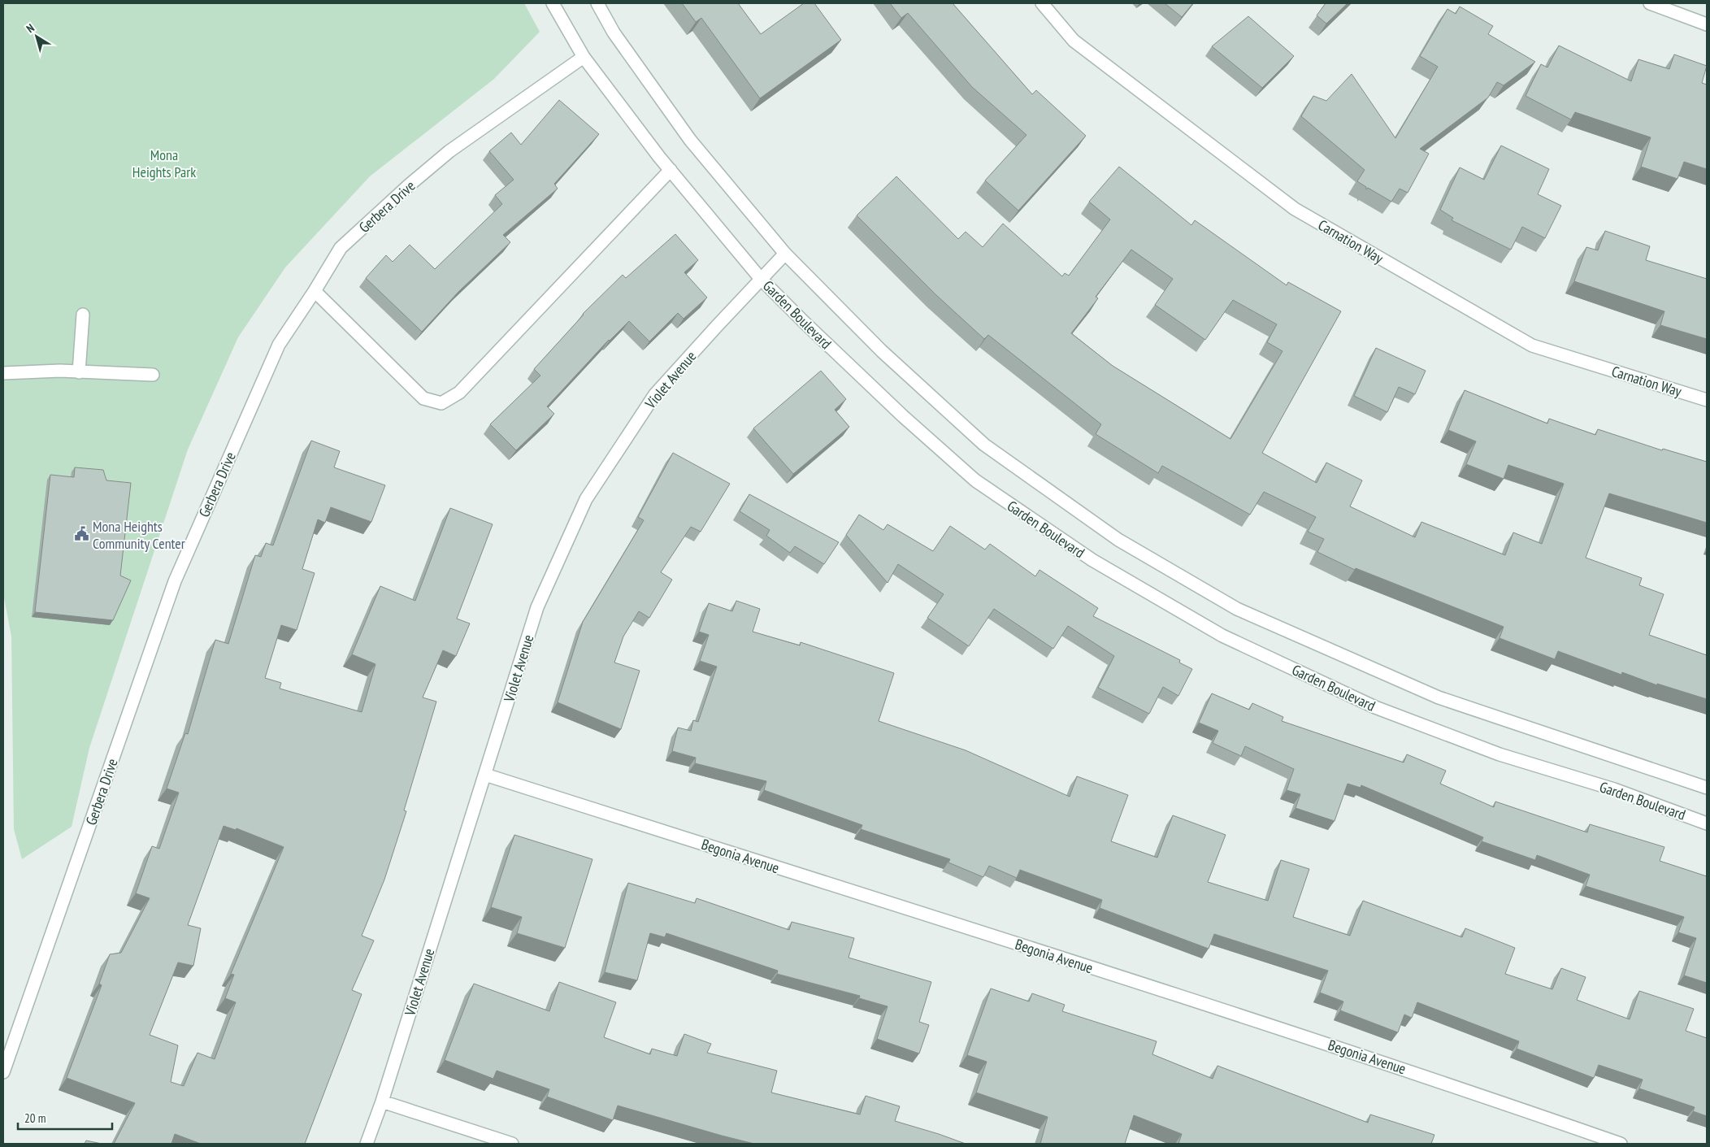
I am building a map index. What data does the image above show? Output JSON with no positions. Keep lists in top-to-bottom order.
{
  "streets": {
    "street": [
      "Gerbera Drive",
      "Carnation Way",
      "Garden Boulevard",
      "Violet Avenue",
      "Begonia Avenue"
    ]
  },
  "crossings": [
    ["Gerbera Drive", "Garden Boulevard"],
    ["Garden Boulevard", "Violet Avenue"],
    ["Violet Avenue", "Begonia Avenue"]
  ],
  "parks": ["Mona Heights Park"],
  "places": {
    "public building": ["Mona Heights Community Center"]
  },
  "scale_bar": "20 m",
  "north": "top left"
}
